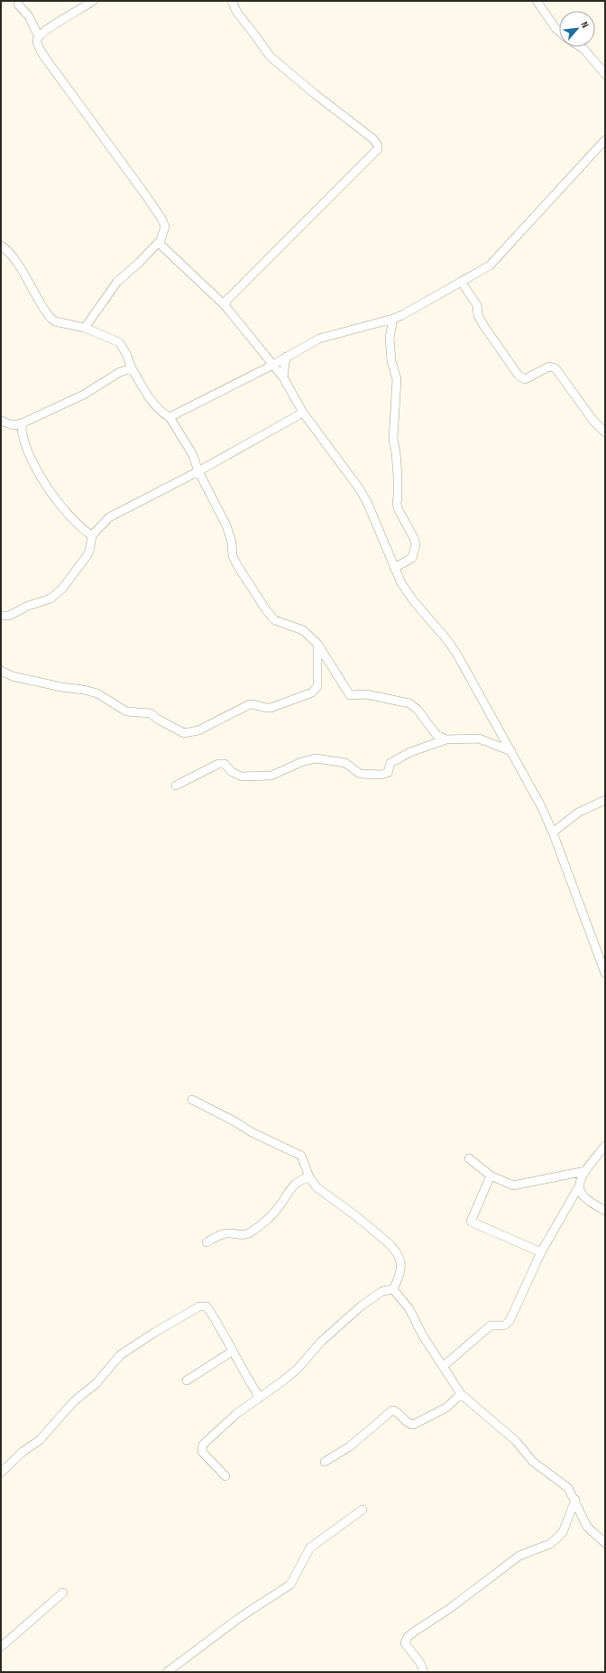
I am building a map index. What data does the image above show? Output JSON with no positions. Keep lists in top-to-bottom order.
{
  "north": "top right"
}
